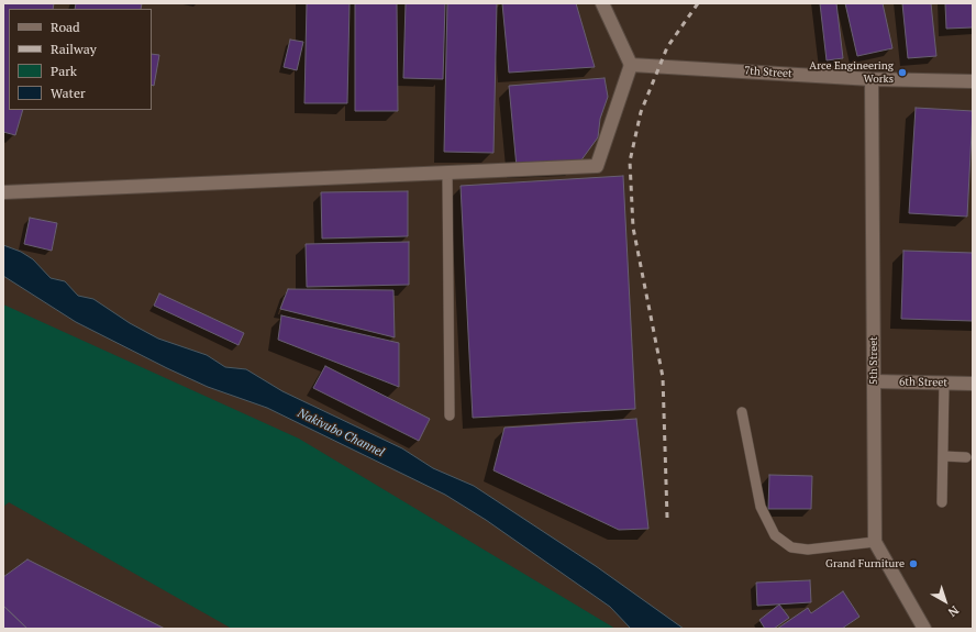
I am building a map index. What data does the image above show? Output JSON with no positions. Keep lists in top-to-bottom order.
{
  "streets": {
    "street": ["7th Street", "5th Street", "6th Street"]
  },
  "crossings": [
    ["7th Street", "5th Street"],
    ["5th Street", "6th Street"]
  ],
  "water": ["Nakivubo Channel"],
  "places": ["Arce Engineering Works", "Grand Furniture"],
  "legend": [
    "Road",
    "Railway",
    "Park",
    "Water"
  ],
  "north": "bottom right"
}
